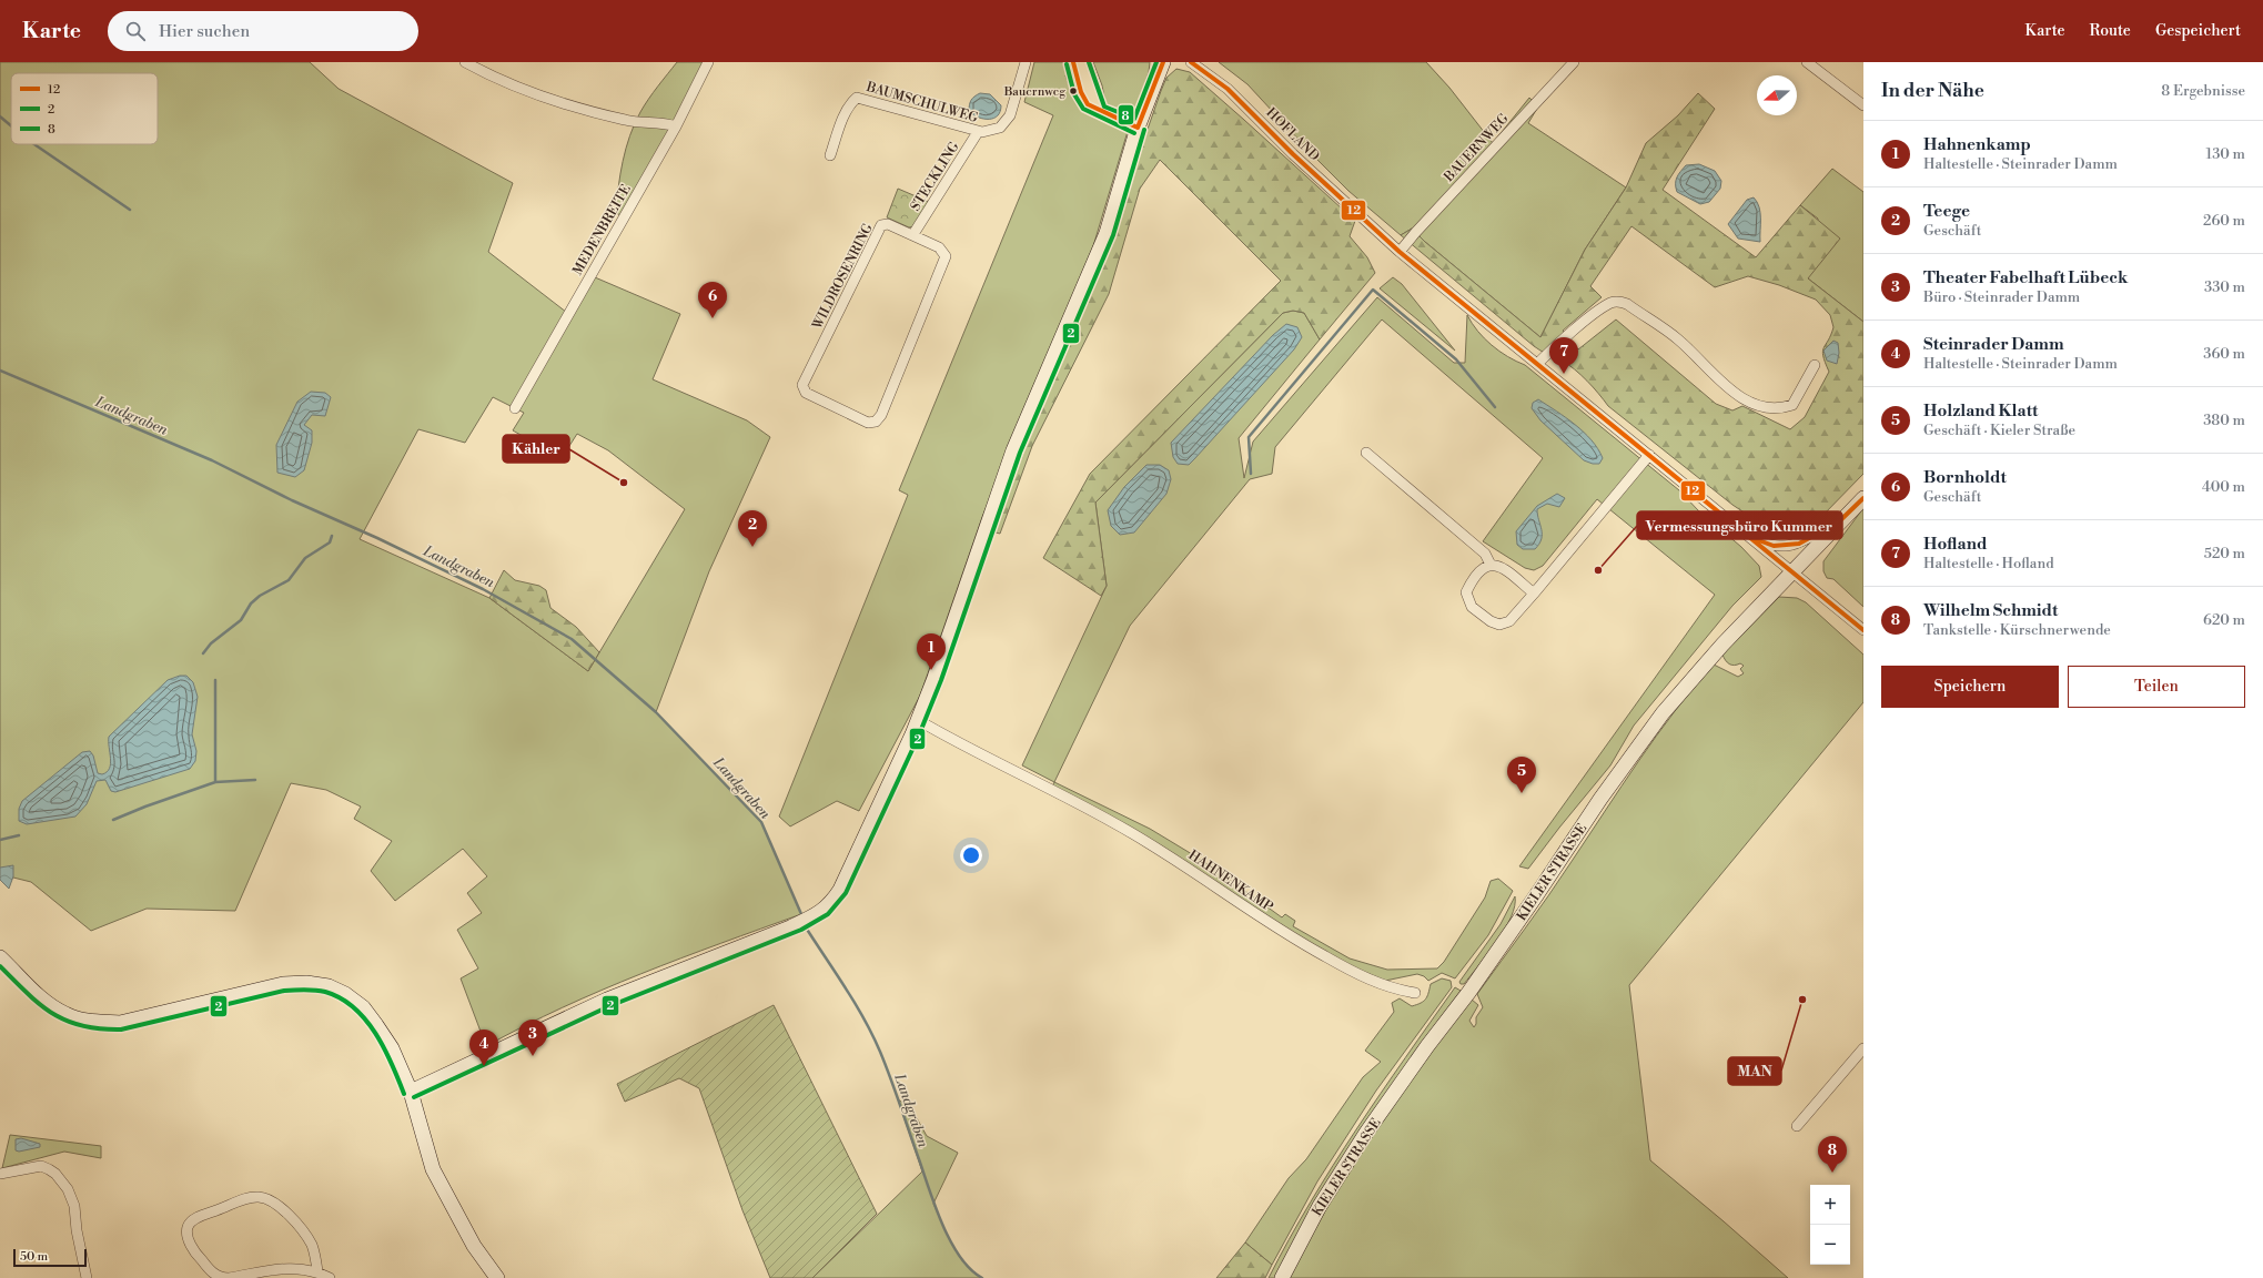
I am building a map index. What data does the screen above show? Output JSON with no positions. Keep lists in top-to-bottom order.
{
  "streets": {
    "main road": ["KIELER STRASSE"],
    "street": [
      "BAUMSCHULWEG",
      "HOFLAND",
      "BAUERNWEG",
      "STECKLING",
      "MEDENBREITE",
      "WILDROSENRING",
      "HAHNENKAMP"
    ]
  },
  "crossings": [
    ["BAUMSCHULWEG", "STECKLING"],
    ["HOFLAND", "BAUERNWEG"],
    ["HOFLAND", "KIELER STRASSE"],
    ["STECKLING", "WILDROSENRING"]
  ],
  "water": ["Landgraben"],
  "places": [
    "Bauernweg",
    "Kähler",
    "Vermessungsbüro Kummer",
    "MAN"
  ],
  "lines": ["transit line 12", "transit line 8", "transit line 2"],
  "legend": ["12", "2", "8"],
  "scale_bar": "50 m",
  "north": "left",
  "page": {
    "header": "Karte",
    "search": "Hier suchen",
    "nav": ["Karte", "Route", "Gespeichert"],
    "heading": ["In der Nähe", "8 Ergebnisse"],
    "list": [
      {
        "mark": "1",
        "name": "Hahnenkamp",
        "note": "Haltestelle · Steinrader Damm",
        "value": "130 m"
      },
      {
        "mark": "2",
        "name": "Teege",
        "note": "Geschäft",
        "value": "260 m"
      },
      {
        "mark": "3",
        "name": "Theater Fabelhaft Lübeck",
        "note": "Büro · Steinrader Damm",
        "value": "330 m"
      },
      {
        "mark": "4",
        "name": "Steinrader Damm",
        "note": "Haltestelle · Steinrader Damm",
        "value": "360 m"
      },
      {
        "mark": "5",
        "name": "Holzland Klatt",
        "note": "Geschäft · Kieler Straße",
        "value": "380 m"
      },
      {
        "mark": "6",
        "name": "Bornholdt",
        "note": "Geschäft",
        "value": "400 m"
      },
      {
        "mark": "7",
        "name": "Hofland",
        "note": "Haltestelle · Hofland",
        "value": "520 m"
      },
      {
        "mark": "8",
        "name": "Wilhelm Schmidt",
        "note": "Tankstelle · Kürschnerwende",
        "value": "620 m"
      }
    ],
    "pins": [
      "6",
      "7",
      "2",
      "1",
      "5",
      "3",
      "4",
      "8"
    ],
    "buttons": ["Speichern", "Teilen"],
    "map_buttons": ["+", "−"],
    "scale": "50 m"
  }
}
